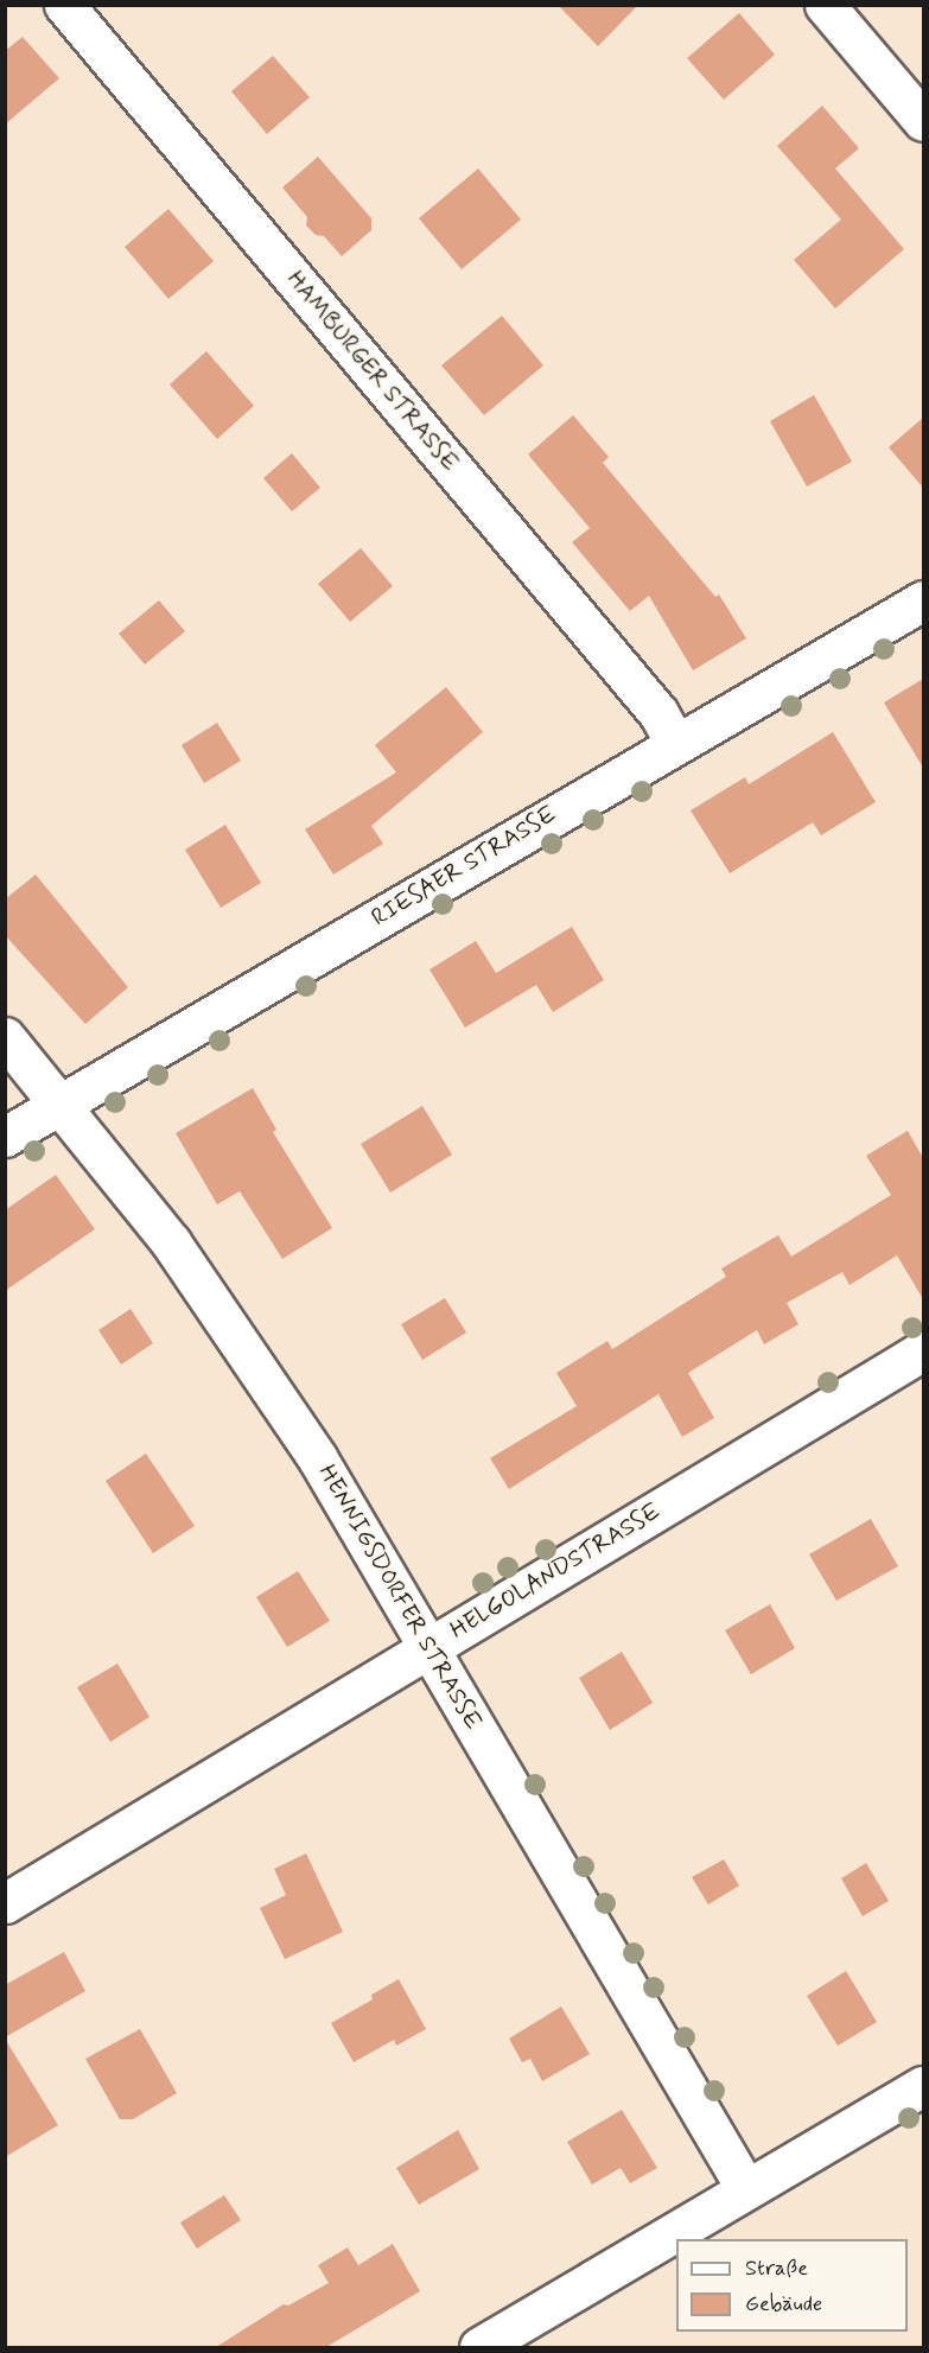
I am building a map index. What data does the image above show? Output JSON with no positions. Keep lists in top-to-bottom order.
{
  "streets": {
    "street": [
      "HAMBURGER STRASSE",
      "RIESAER STRASSE",
      "HELGOLANDSTRASSE",
      "HENNIGSDORFER STRASSE"
    ]
  },
  "crossings": [
    ["HAMBURGER STRASSE", "RIESAER STRASSE"],
    ["RIESAER STRASSE", "HENNIGSDORFER STRASSE"],
    ["HELGOLANDSTRASSE", "HENNIGSDORFER STRASSE"]
  ],
  "legend": ["Straße", "Gebäude"]
}
